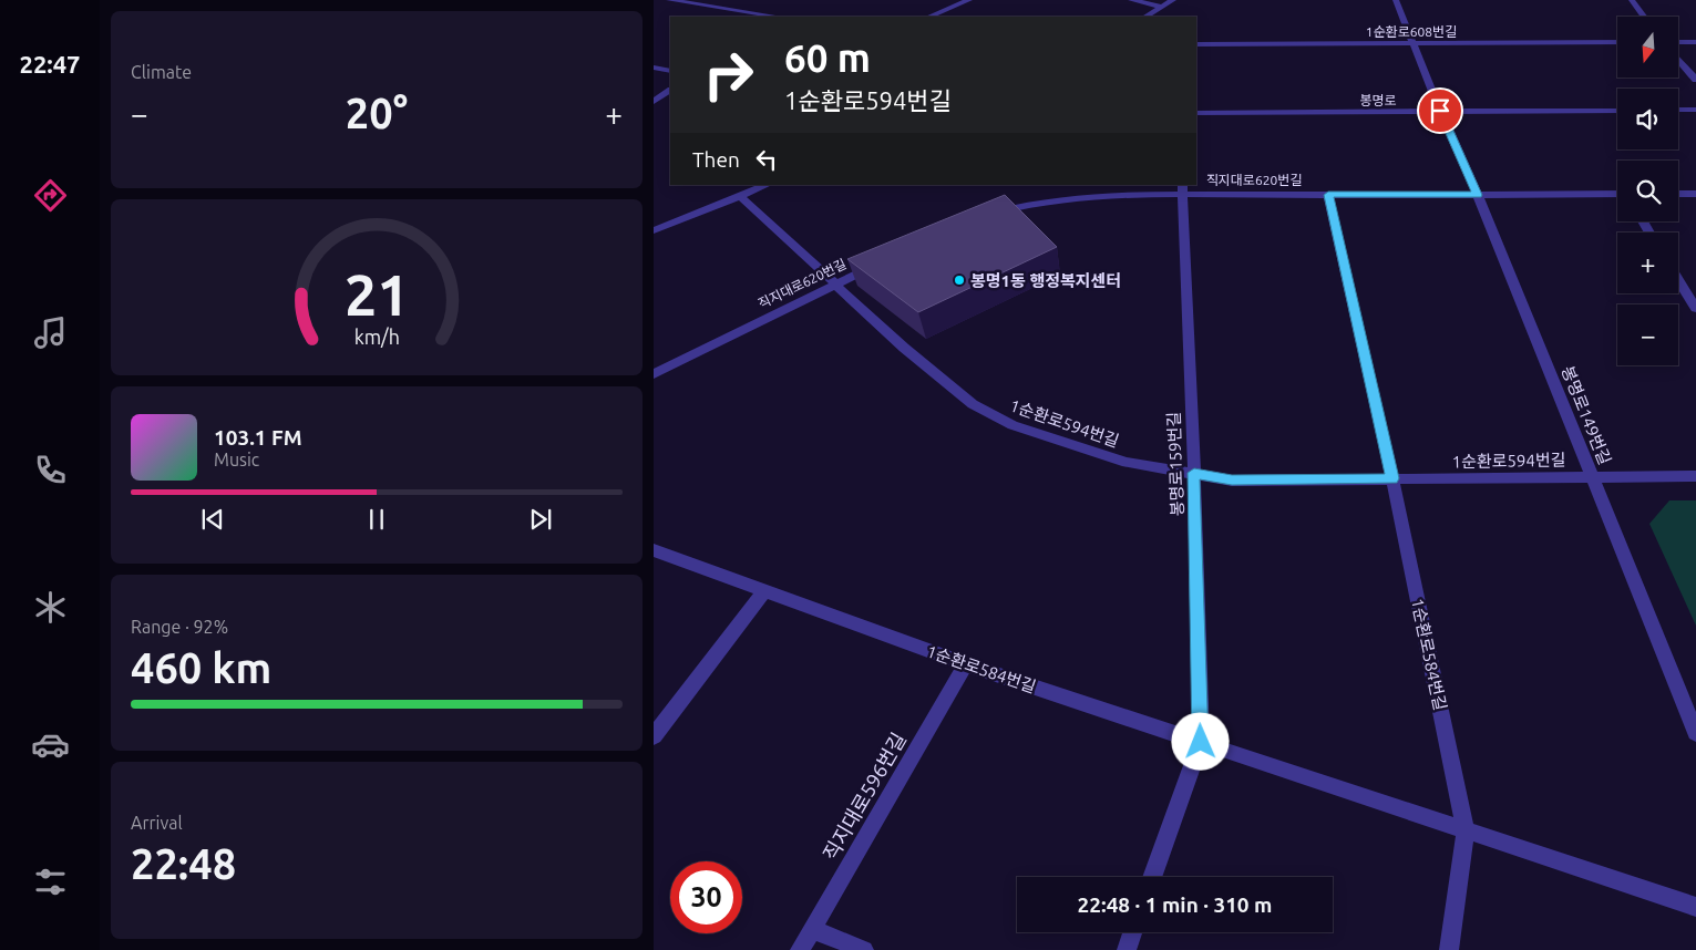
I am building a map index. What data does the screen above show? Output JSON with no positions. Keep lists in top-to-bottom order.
{
  "streets": {
    "street": [
      "1순환로608번길",
      "봉명로",
      "직지대로620번길",
      "봉명로149번길",
      "1순환로594번길",
      "봉명로159번길",
      "1순환로584번길",
      "직지대로596번길"
    ]
  },
  "crossings": [
    ["1순환로608번길", "봉명로149번길"],
    ["봉명로", "봉명로149번길"],
    ["직지대로620번길", "봉명로149번길"],
    ["직지대로620번길", "1순환로594번길"],
    ["직지대로620번길", "봉명로159번길"],
    ["봉명로149번길", "1순환로594번길"],
    ["1순환로594번길", "봉명로159번길"],
    ["1순환로594번길", "1순환로584번길"],
    ["봉명로159번길", "1순환로584번길"],
    ["1순환로584번길", "직지대로596번길"]
  ],
  "places": ["봉명1동 행정복지센터"],
  "north": "bottom",
  "page": {
    "tabs": "22:47",
    "tile": [
      "Climate",
      ["Range · 92%", "460 km"],
      ["Arrival", "22:48"]
    ],
    "map_buttons": ["+", "−"],
    "turn": ["60 m", "1순환로594번길"],
    "heat": ["−", "20°", "+"],
    "then": "Then",
    "song": ["103.1 FM", "Music"],
    "limit": "30",
    "trip": "22:48 · 1 min · 310 m",
    "gauge": ["21", "km/h"]
  }
}
